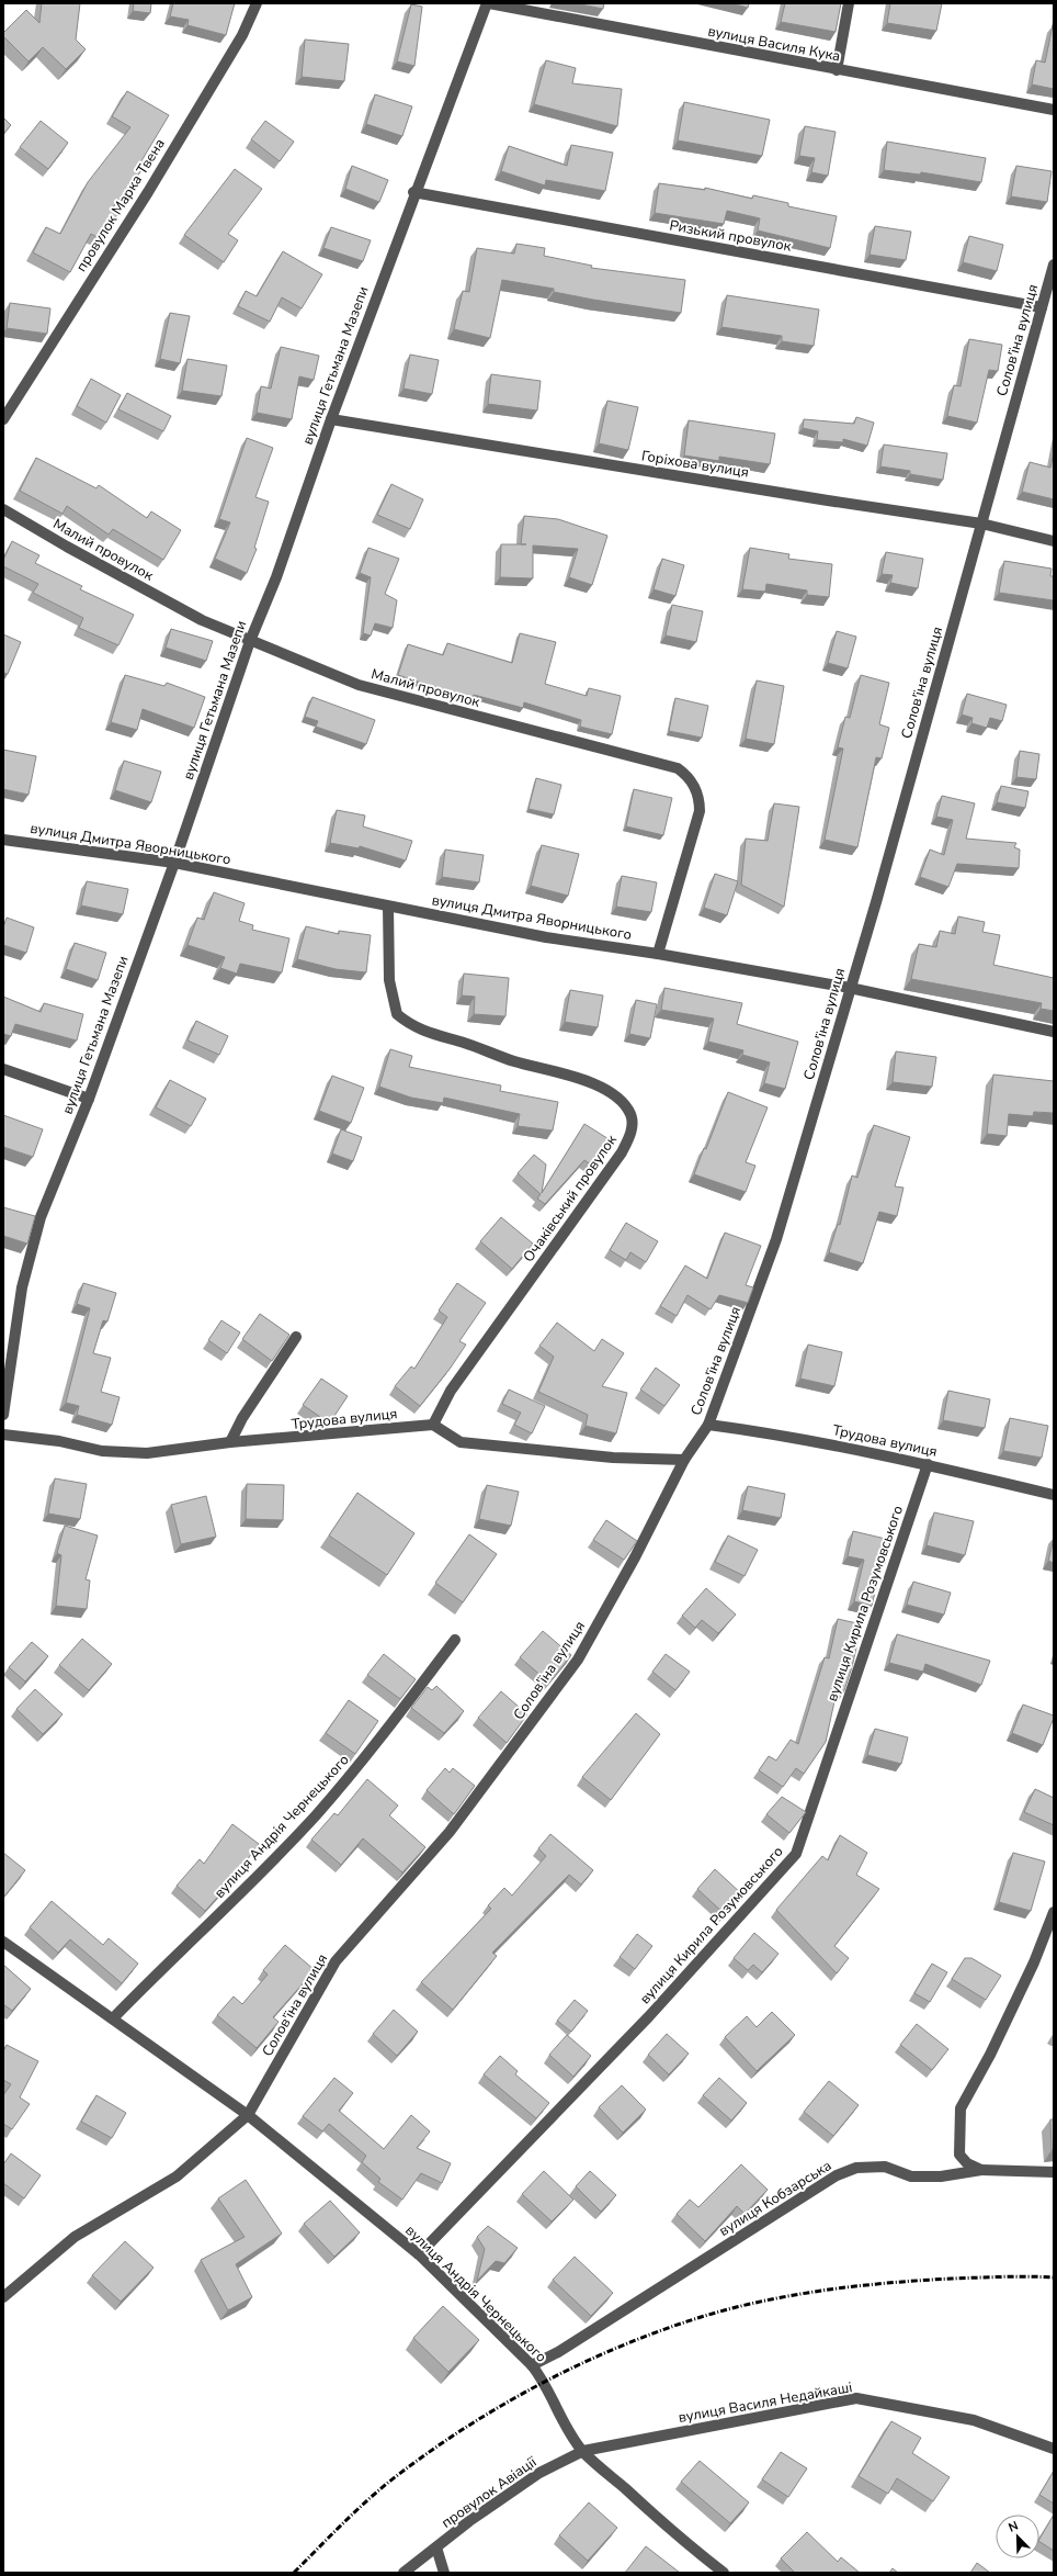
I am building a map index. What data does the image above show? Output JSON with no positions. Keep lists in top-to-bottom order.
{
  "streets": {
    "street": [
      "вулиця Василя Кука",
      "провулок Марка Твена",
      "Ризький провулок",
      "Солов'їна вулиця",
      "вулиця Гетьмана Мазепи",
      "Горіхова вулиця",
      "Малий провулок",
      "вулиця Дмитра Яворницького",
      "Очаківський провулок",
      "Трудова вулиця",
      "вулиця Кирила Розумовського",
      "вулиця Андрія Чернецького",
      "вулиця Кобзарська",
      "вулиця Василя Недайкаші",
      "провулок Авіації"
    ]
  },
  "crossings": [
    ["вулиця Василя Кука", "вулиця Гетьмана Мазепи"],
    ["Ризький провулок", "Солов'їна вулиця"],
    ["Ризький провулок", "вулиця Гетьмана Мазепи"],
    ["Солов'їна вулиця", "Горіхова вулиця"],
    ["Солов'їна вулиця", "вулиця Дмитра Яворницького"],
    ["Солов'їна вулиця", "Трудова вулиця"],
    ["Солов'їна вулиця", "вулиця Андрія Чернецького"],
    ["вулиця Гетьмана Мазепи", "Горіхова вулиця"],
    ["вулиця Гетьмана Мазепи", "Малий провулок"],
    ["вулиця Гетьмана Мазепи", "вулиця Дмитра Яворницького"],
    ["Малий провулок", "вулиця Дмитра Яворницького"],
    ["вулиця Дмитра Яворницького", "Очаківський провулок"],
    ["Очаківський провулок", "Трудова вулиця"],
    ["Трудова вулиця", "вулиця Кирила Розумовського"],
    ["вулиця Кирила Розумовського", "вулиця Андрія Чернецького"],
    ["вулиця Андрія Чернецького", "вулиця Кобзарська"],
    ["вулиця Андрія Чернецького", "вулиця Василя Недайкаші"],
    ["вулиця Андрія Чернецького", "провулок Авіації"],
    ["вулиця Василя Недайкаші", "провулок Авіації"]
  ],
  "north": "top left"
}
